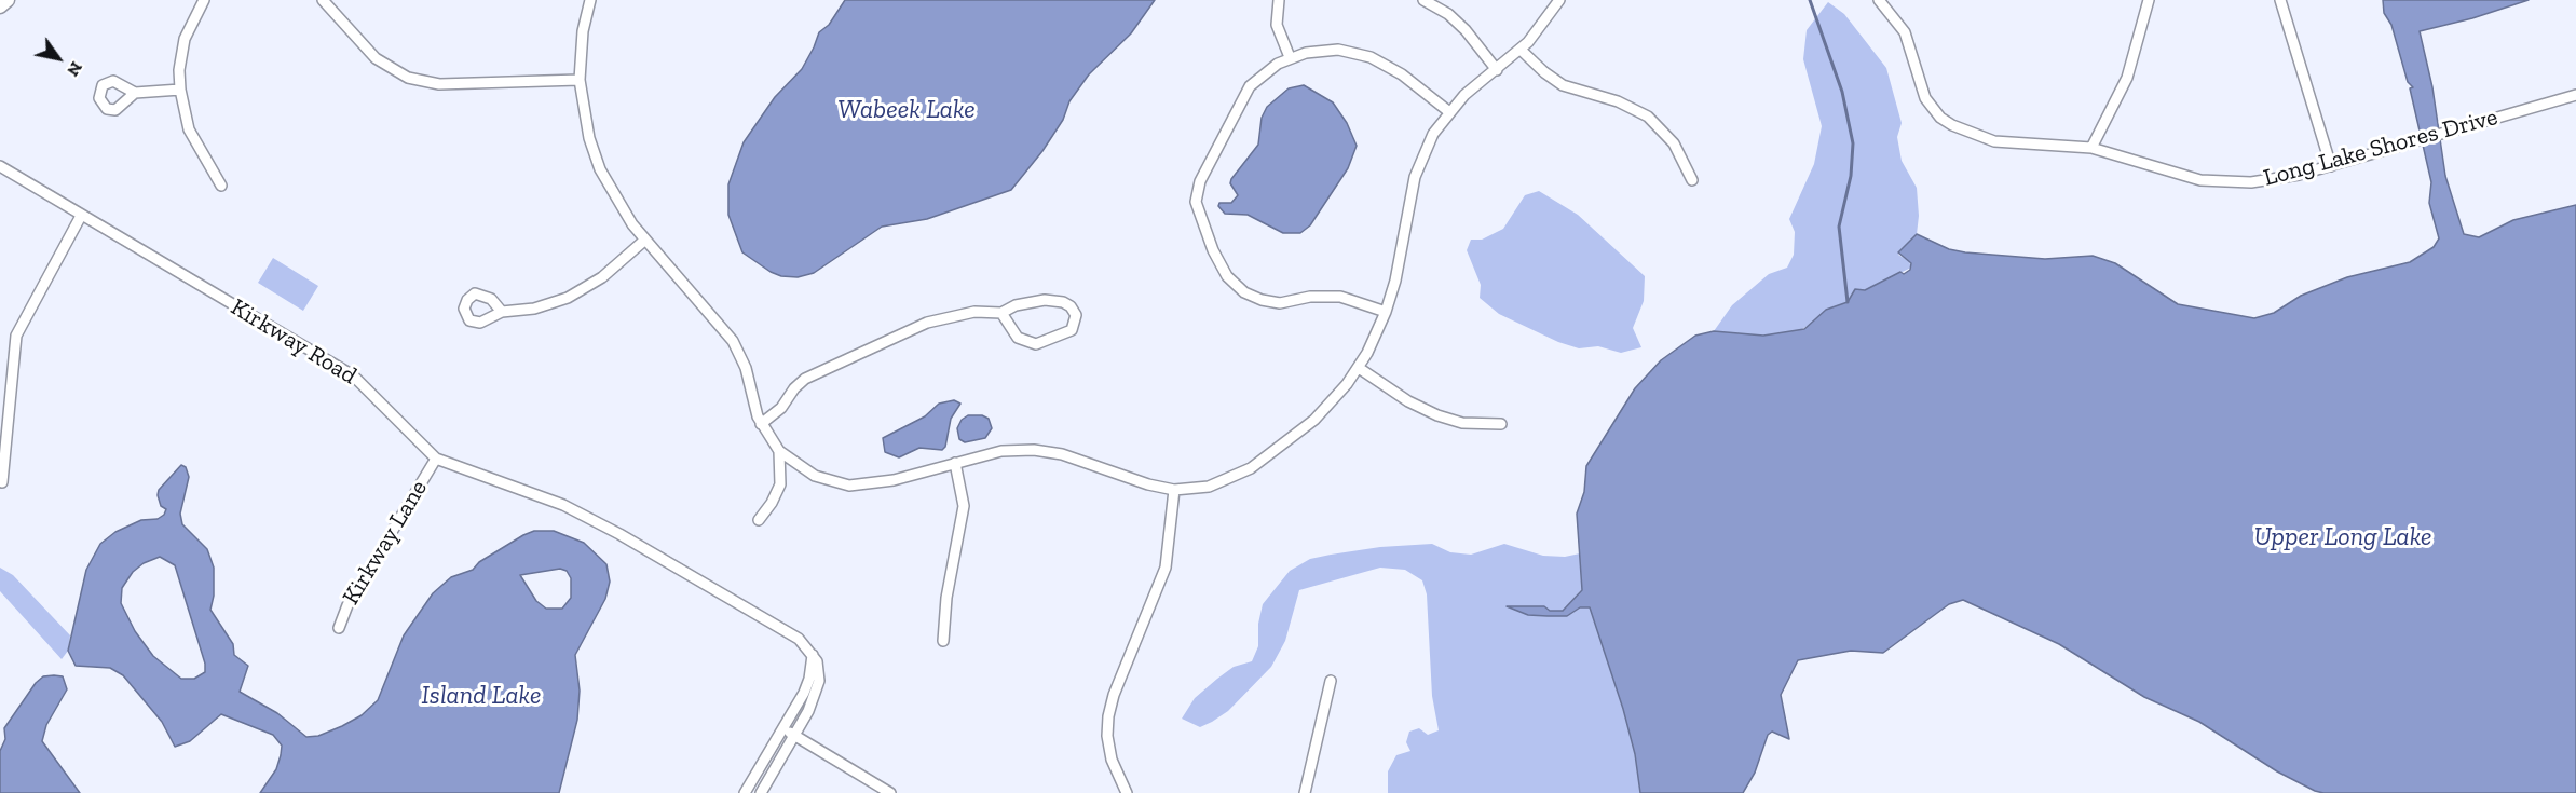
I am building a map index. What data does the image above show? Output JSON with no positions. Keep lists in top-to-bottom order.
{
  "streets": {
    "street": ["Long Lake Shores Drive", "Kirkway Road", "Kirkway Lane"]
  },
  "crossings": [
    ["Kirkway Road", "Kirkway Lane"]
  ],
  "water": ["Wabeek Lake", "Upper Long Lake", "Island Lake"],
  "north": "bottom right"
}
